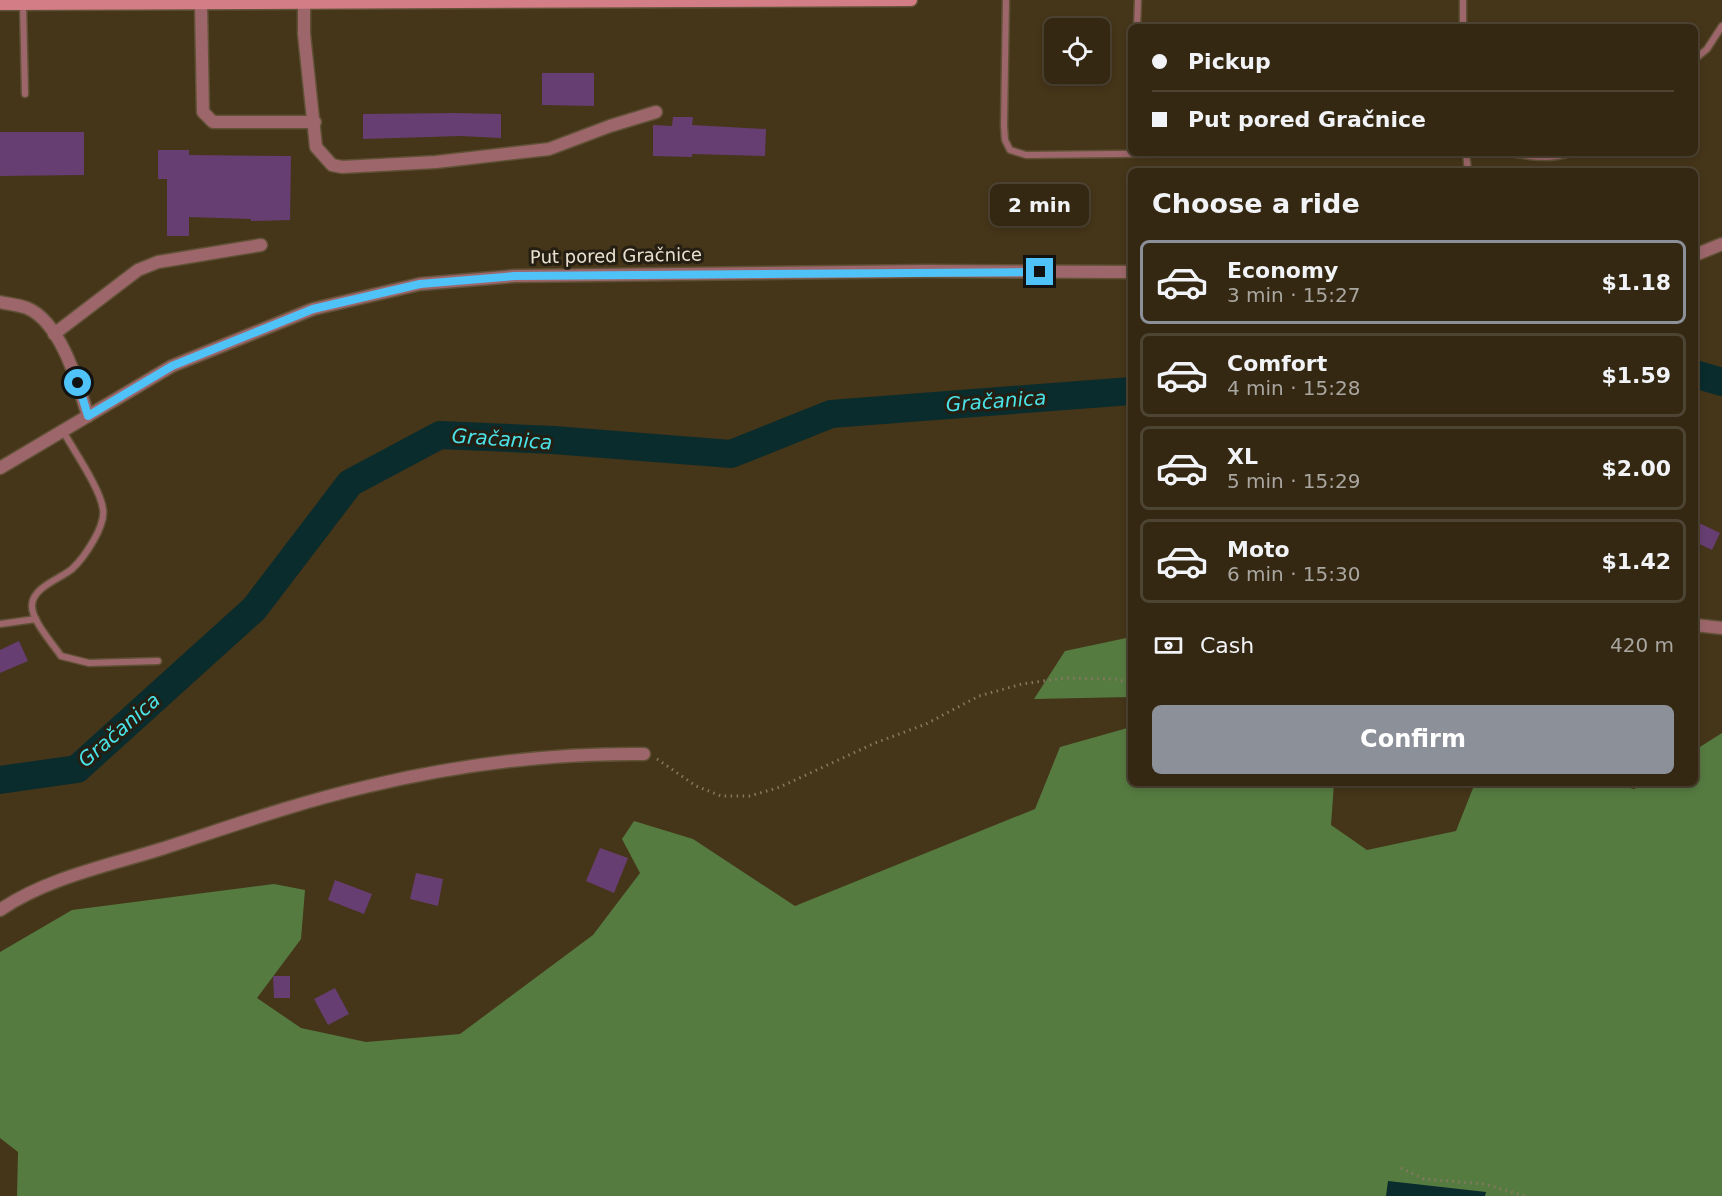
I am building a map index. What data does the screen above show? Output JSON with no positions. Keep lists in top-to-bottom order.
{
  "streets": {
    "street": ["Put pored Gračnice"]
  },
  "water": ["Gračanica"],
  "page": {
    "banner": ["Pickup", "Put pored Gračnice"],
    "heading": "Choose a ride",
    "bubble": "2 min",
    "list": [
      {
        "name": "Economy",
        "note": "3 min · 15:27",
        "value": "$1.18"
      },
      {
        "name": "Comfort",
        "note": "4 min · 15:28",
        "value": "$1.59"
      },
      {
        "name": "XL",
        "note": "5 min · 15:29",
        "value": "$2.00"
      },
      {
        "name": "Moto",
        "note": "6 min · 15:30",
        "value": "$1.42"
      }
    ],
    "pay": ["Cash", "420 m"],
    "buttons": "Confirm"
  }
}
